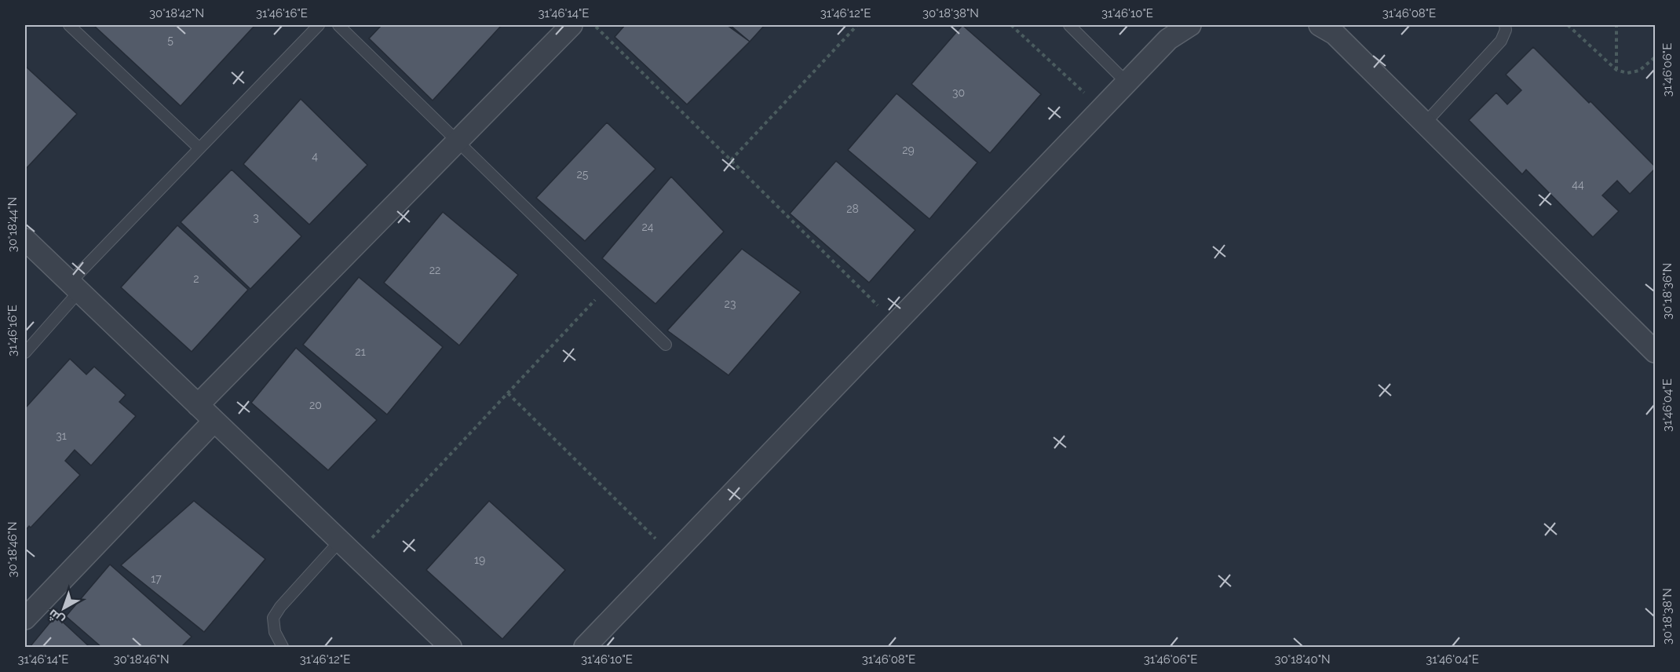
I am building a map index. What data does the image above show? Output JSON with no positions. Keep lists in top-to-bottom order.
{
  "house_numbers": [
    "5",
    "30",
    "29",
    "4",
    "25",
    "44",
    "28",
    "3",
    "24",
    "22",
    "2",
    "23",
    "21",
    "20",
    "31",
    "19",
    "17"
  ],
  "north": "bottom left",
  "coordinates": [
    "30°18'42\"N",
    "31°46'16\"E",
    "31°46'14\"E",
    "31°46'12\"E",
    "30°18'38\"N",
    "31°46'10\"E",
    "31°46'08\"E",
    "31°46'06\"E",
    "30°18'44\"N",
    "30°18'36\"N",
    "31°46'04\"E",
    "30°18'46\"N",
    "30°18'40\"N"
  ]
}
